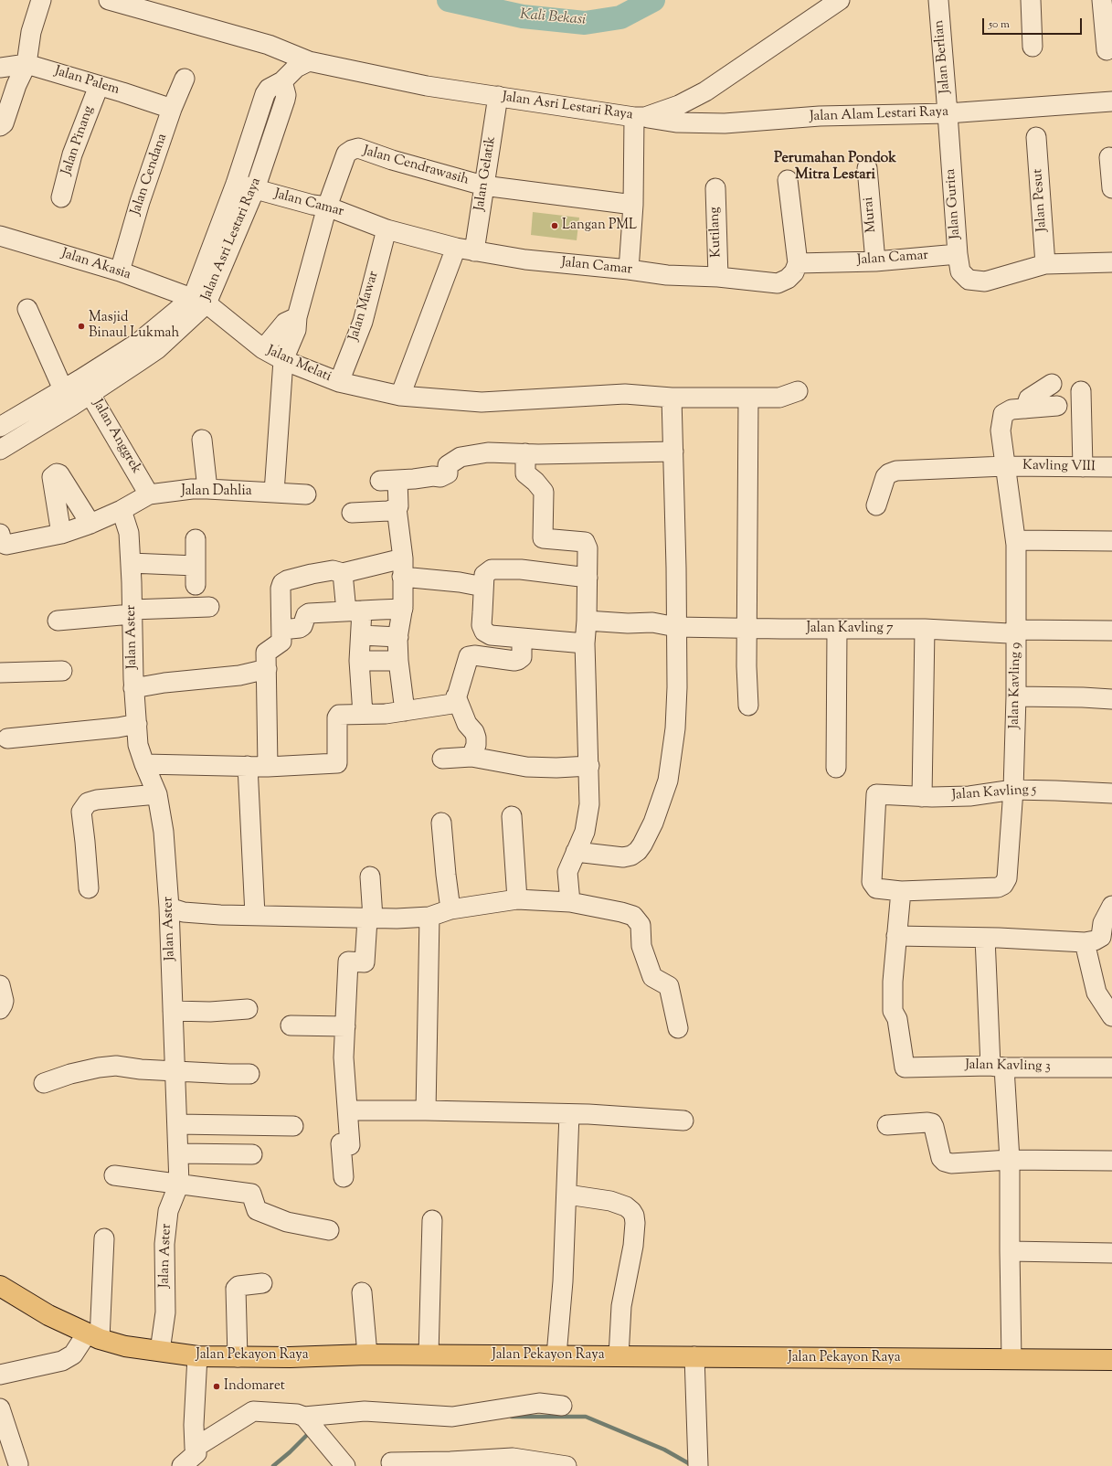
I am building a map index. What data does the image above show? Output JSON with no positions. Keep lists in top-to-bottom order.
{
  "streets": {
    "main road": ["Jalan Pekayon Raya"],
    "street": [
      "Jalan Berlian",
      "Jalan Palem",
      "Jalan Asri Lestari Raya",
      "Jalan Alam Lestari Raya",
      "Jalan Pinang",
      "Jalan Cendrawasih",
      "Jalan Gelatik",
      "Jalan Cendana",
      "Jalan Pesut",
      "Jalan Camar",
      "Jalan Gurita",
      "Murai",
      "Kutilang",
      "Jalan Akasia",
      "Jalan Mawar",
      "Jalan Melati",
      "Jalan Anggrek",
      "Kavling VIII",
      "Jalan Dahlia",
      "Jalan Kavling 7",
      "Jalan Aster",
      "Jalan Kavling 9",
      "Jalan Kavling 5",
      "Jalan Kavling 3"
    ]
  },
  "crossings": [
    ["Jalan Berlian", "Jalan Alam Lestari Raya"],
    ["Jalan Berlian", "Jalan Gurita"],
    ["Jalan Palem", "Jalan Pinang"],
    ["Jalan Palem", "Jalan Cendana"],
    ["Jalan Asri Lestari Raya", "Jalan Alam Lestari Raya"],
    ["Jalan Asri Lestari Raya", "Jalan Gelatik"],
    ["Jalan Asri Lestari Raya", "Jalan Camar"],
    ["Jalan Asri Lestari Raya", "Jalan Akasia"],
    ["Jalan Asri Lestari Raya", "Jalan Melati"],
    ["Jalan Asri Lestari Raya", "Jalan Anggrek"],
    ["Jalan Alam Lestari Raya", "Jalan Gurita"],
    ["Jalan Cendrawasih", "Jalan Gelatik"],
    ["Jalan Cendrawasih", "Jalan Camar"],
    ["Jalan Cendrawasih", "Jalan Melati"],
    ["Jalan Gelatik", "Jalan Camar"],
    ["Jalan Cendana", "Jalan Akasia"],
    ["Jalan Pesut", "Jalan Gurita"],
    ["Jalan Camar", "Jalan Gurita"],
    ["Jalan Camar", "Murai"],
    ["Jalan Camar", "Kutilang"],
    ["Jalan Camar", "Jalan Mawar"],
    ["Jalan Akasia", "Jalan Melati"],
    ["Jalan Mawar", "Jalan Melati"],
    ["Jalan Anggrek", "Jalan Dahlia"],
    ["Kavling VIII", "Jalan Kavling 9"],
    ["Jalan Dahlia", "Jalan Aster"],
    ["Jalan Kavling 7", "Jalan Kavling 9"],
    ["Jalan Aster", "Jalan Pekayon Raya"],
    ["Jalan Kavling 9", "Jalan Kavling 5"]
  ],
  "districts": ["Perumahan Pondok Mitra Lestari"],
  "water": ["Kali Bekasi"],
  "places": ["Langan PML", "Masjid Binaul Lukmah", "Indomaret"],
  "scale_bar": "50 m"
}
